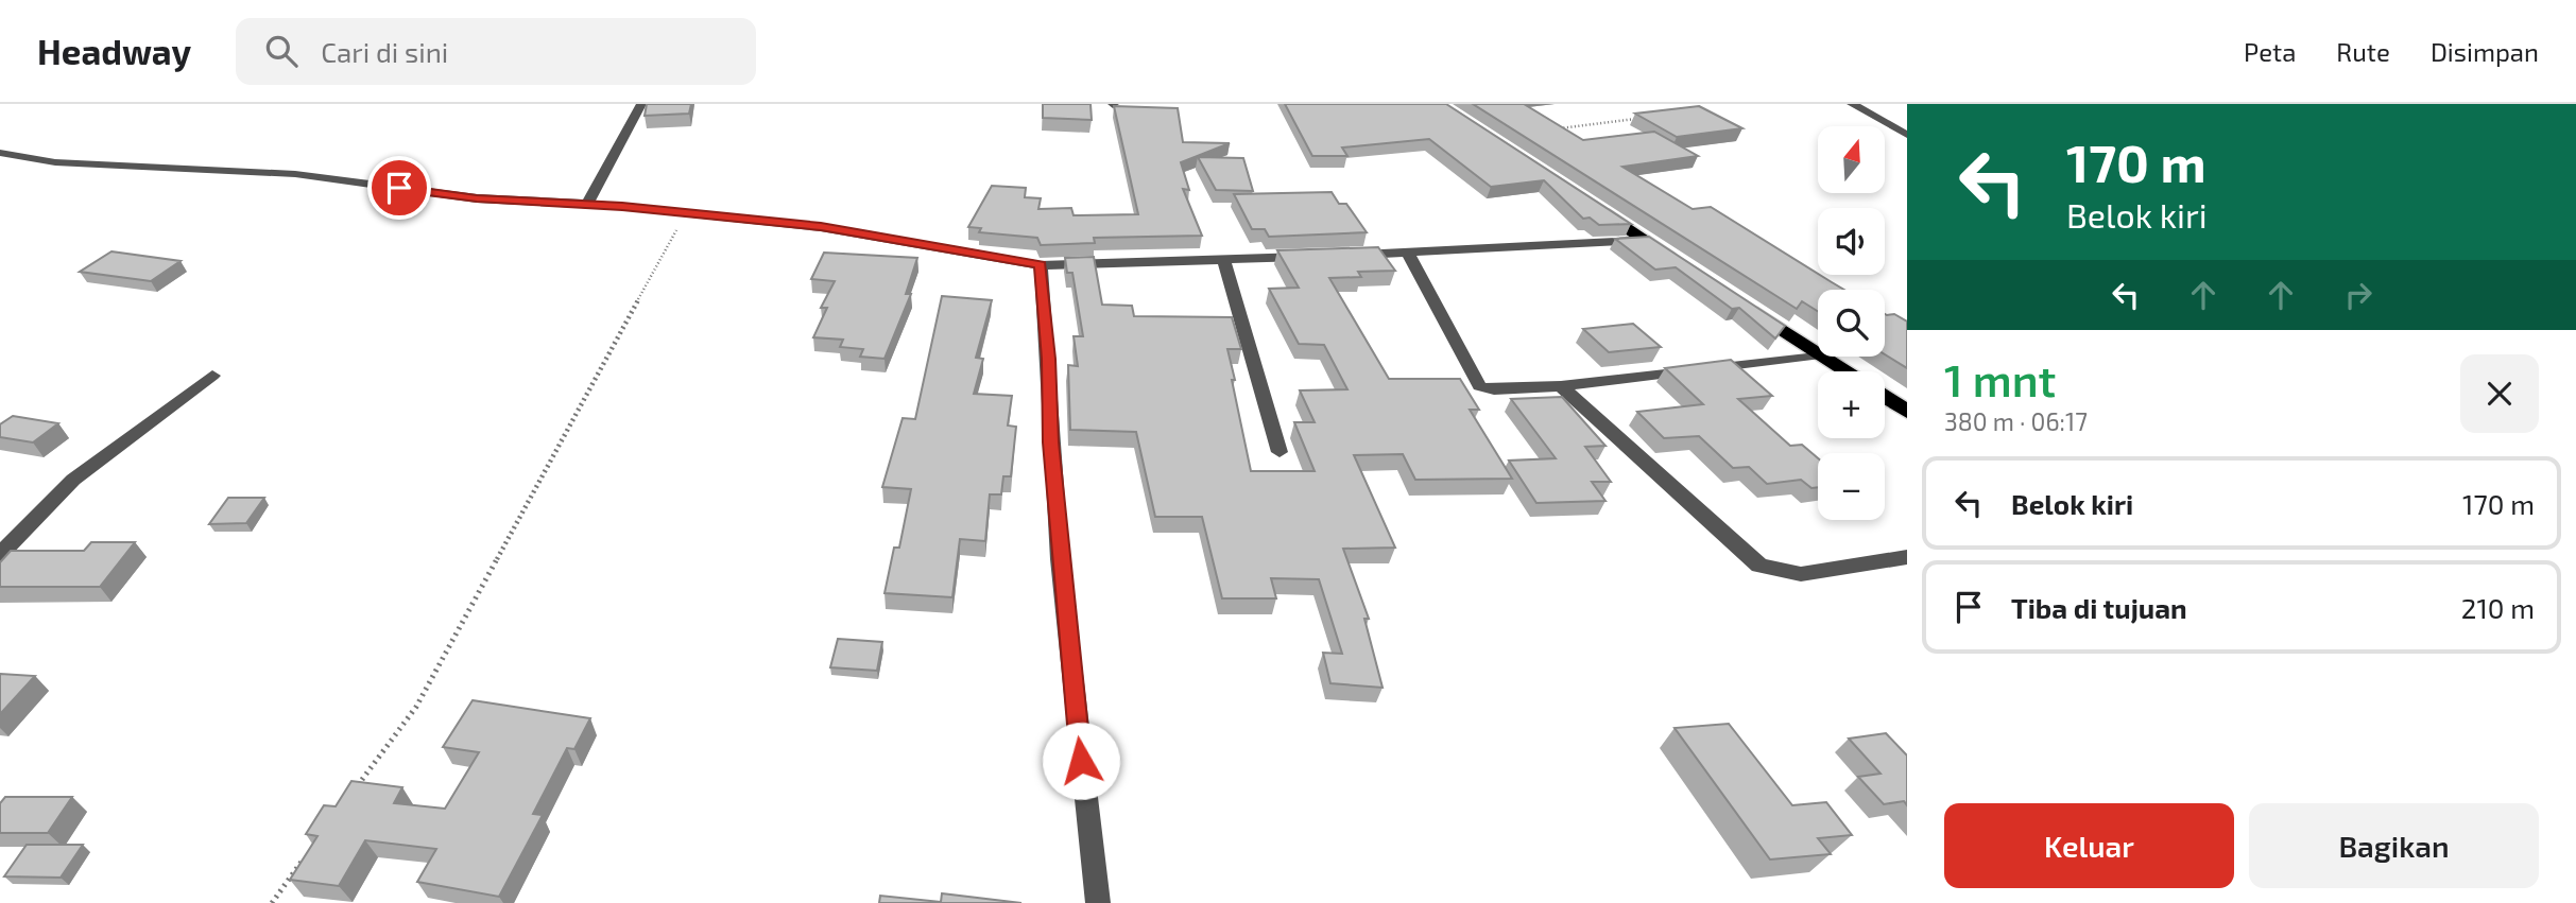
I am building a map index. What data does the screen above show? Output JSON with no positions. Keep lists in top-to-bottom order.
{
  "north": "top",
  "page": {
    "header": "Headway",
    "search": "Cari di sini",
    "nav": ["Peta", "Rute", "Disimpan"],
    "turn": ["170 m", "Belok kiri"],
    "map_buttons": ["+", "−"],
    "heading": ["1 mnt", "380 m · 06:17"],
    "list": [
      {
        "name": "Belok kiri",
        "value": "170 m"
      },
      {
        "name": "Tiba di tujuan",
        "value": "210 m"
      }
    ],
    "buttons": ["Keluar", "Bagikan"]
  }
}
